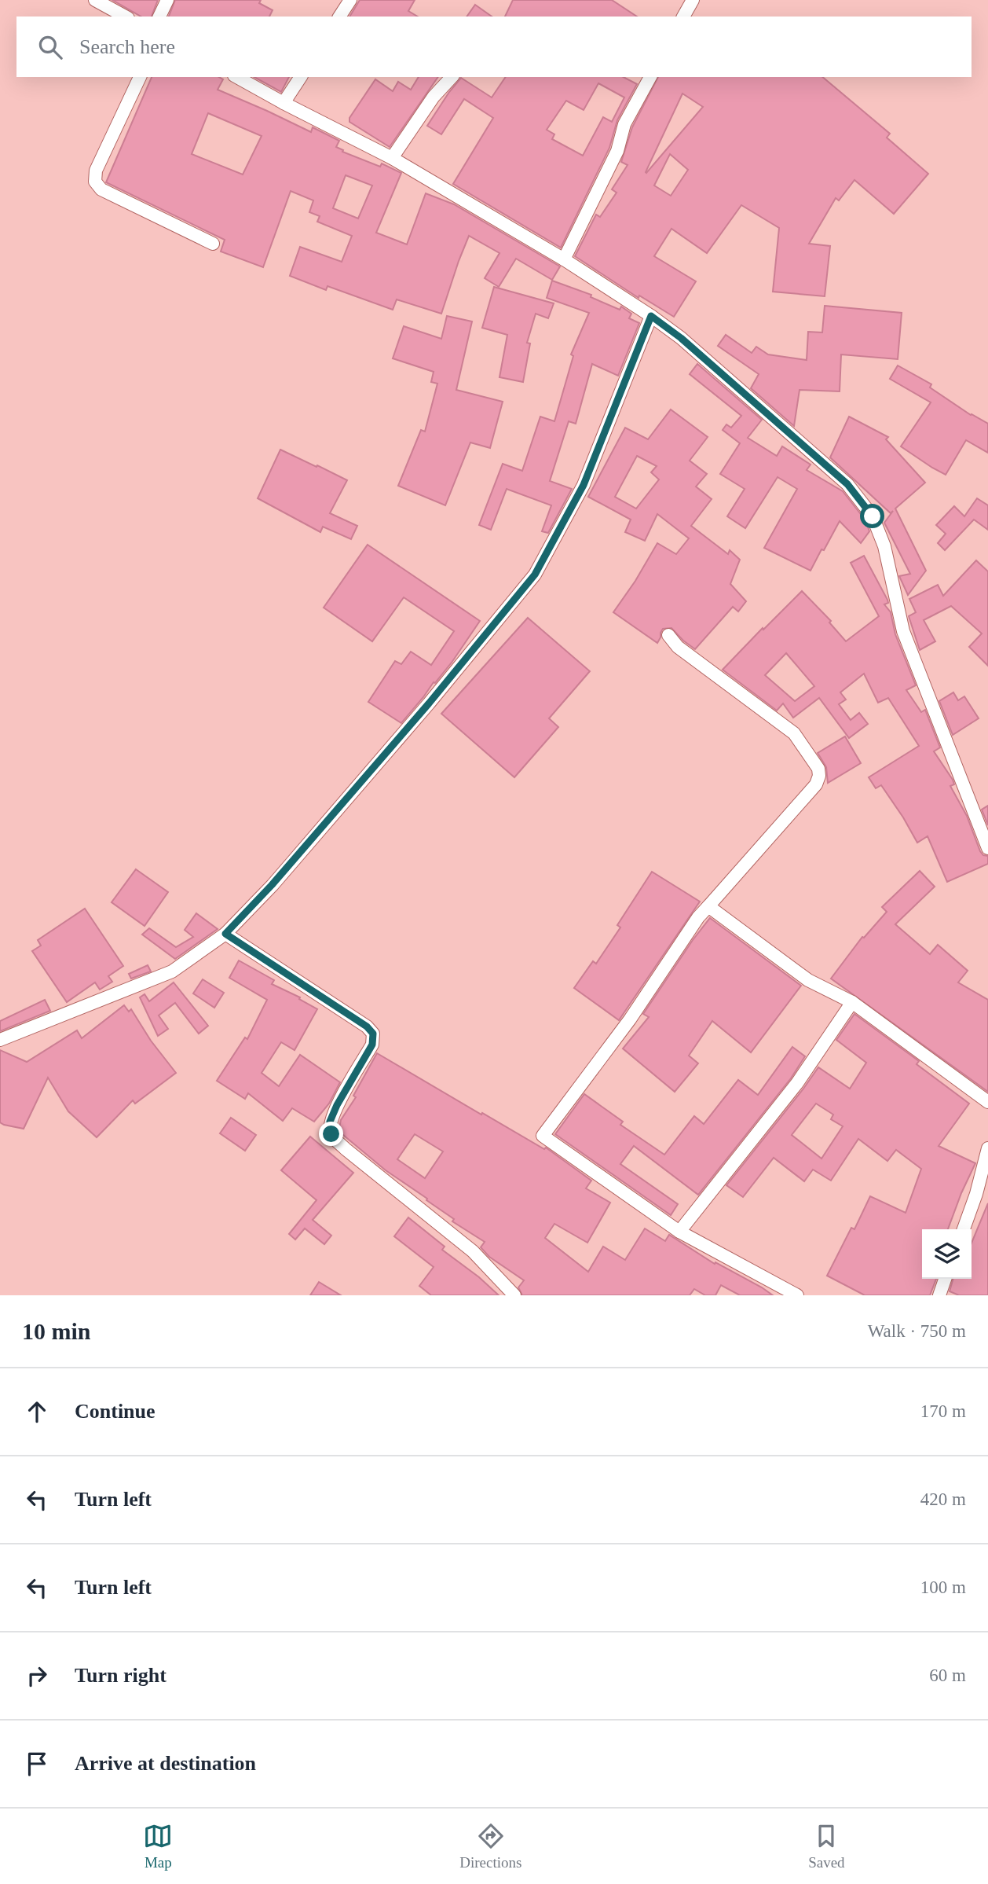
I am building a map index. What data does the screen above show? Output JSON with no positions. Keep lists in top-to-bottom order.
{
  "page": {
    "search": "Search here",
    "heading": ["10 min", "Walk · 750 m"],
    "list": [
      ["Continue", "170 m"],
      ["Turn left", "420 m"],
      ["Turn left", "100 m"],
      ["Turn right", "60 m"],
      "Arrive at destination"
    ],
    "nav": ["Map", "Directions", "Saved"]
  }
}
